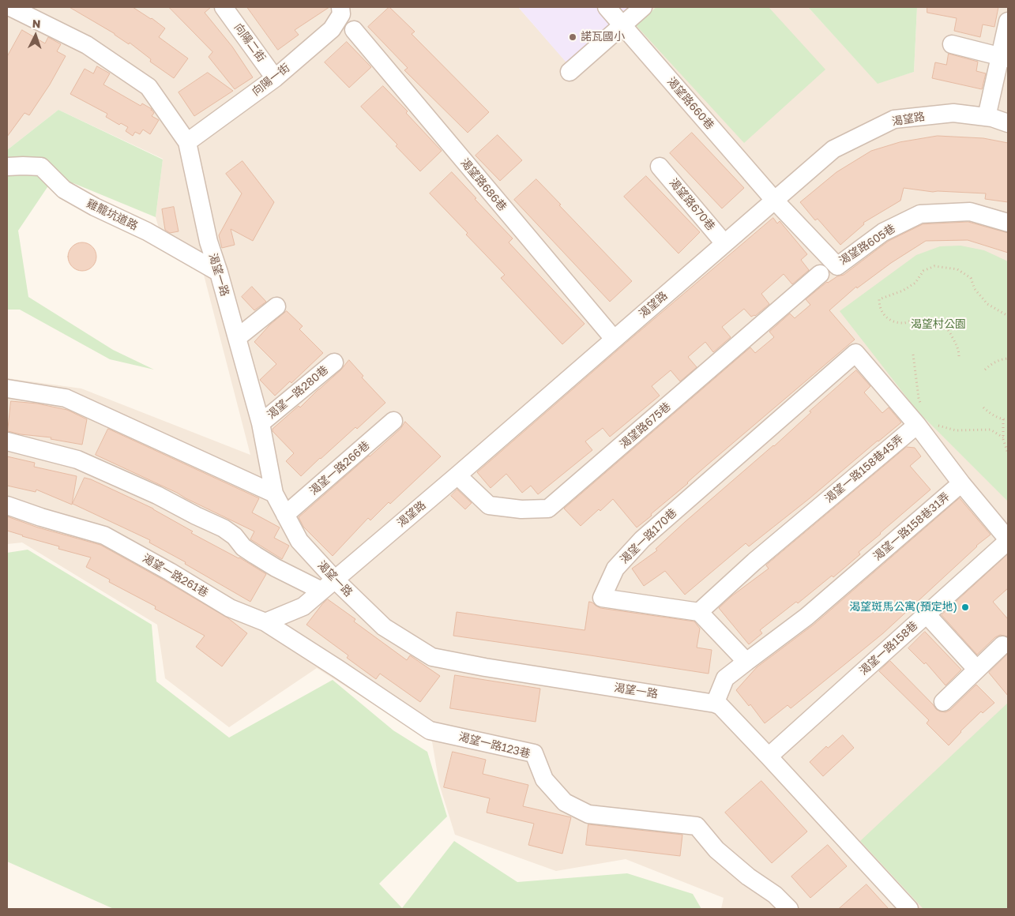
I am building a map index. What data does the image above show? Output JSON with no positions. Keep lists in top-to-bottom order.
{
  "streets": {
    "street": [
      "向陽二街",
      "向陽一街",
      "渴望路660巷",
      "渴望路",
      "渴望路686巷",
      "渴望路670巷",
      "雞籠坑道路",
      "渴望路605巷",
      "渴望一路",
      "渴望一路280巷",
      "渴望路675巷",
      "渴望一路266巷",
      "渴望一路158巷45弄",
      "渴望一路158巷31弄",
      "渴望一路170巷",
      "渴望一路261巷",
      "渴望一路158巷",
      "渴望一路123巷"
    ]
  },
  "crossings": [
    ["向陽二街", "向陽一街"],
    ["向陽一街", "渴望一路"],
    ["渴望路660巷", "渴望路"],
    ["渴望路660巷", "渴望路605巷"],
    ["渴望路", "渴望路686巷"],
    ["渴望路", "渴望路670巷"],
    ["渴望路", "渴望路605巷"],
    ["渴望路", "渴望一路"],
    ["渴望路", "渴望路675巷"],
    ["雞籠坑道路", "渴望一路"],
    ["渴望一路", "渴望一路280巷"],
    ["渴望一路", "渴望一路266巷"],
    ["渴望一路158巷45弄", "渴望一路170巷"],
    ["渴望一路261巷", "渴望一路123巷"]
  ],
  "parks": ["渴望村公園"],
  "places": ["諾瓦國小", "渴望斑馬公寓(預定地)"],
  "north": "top"
}
